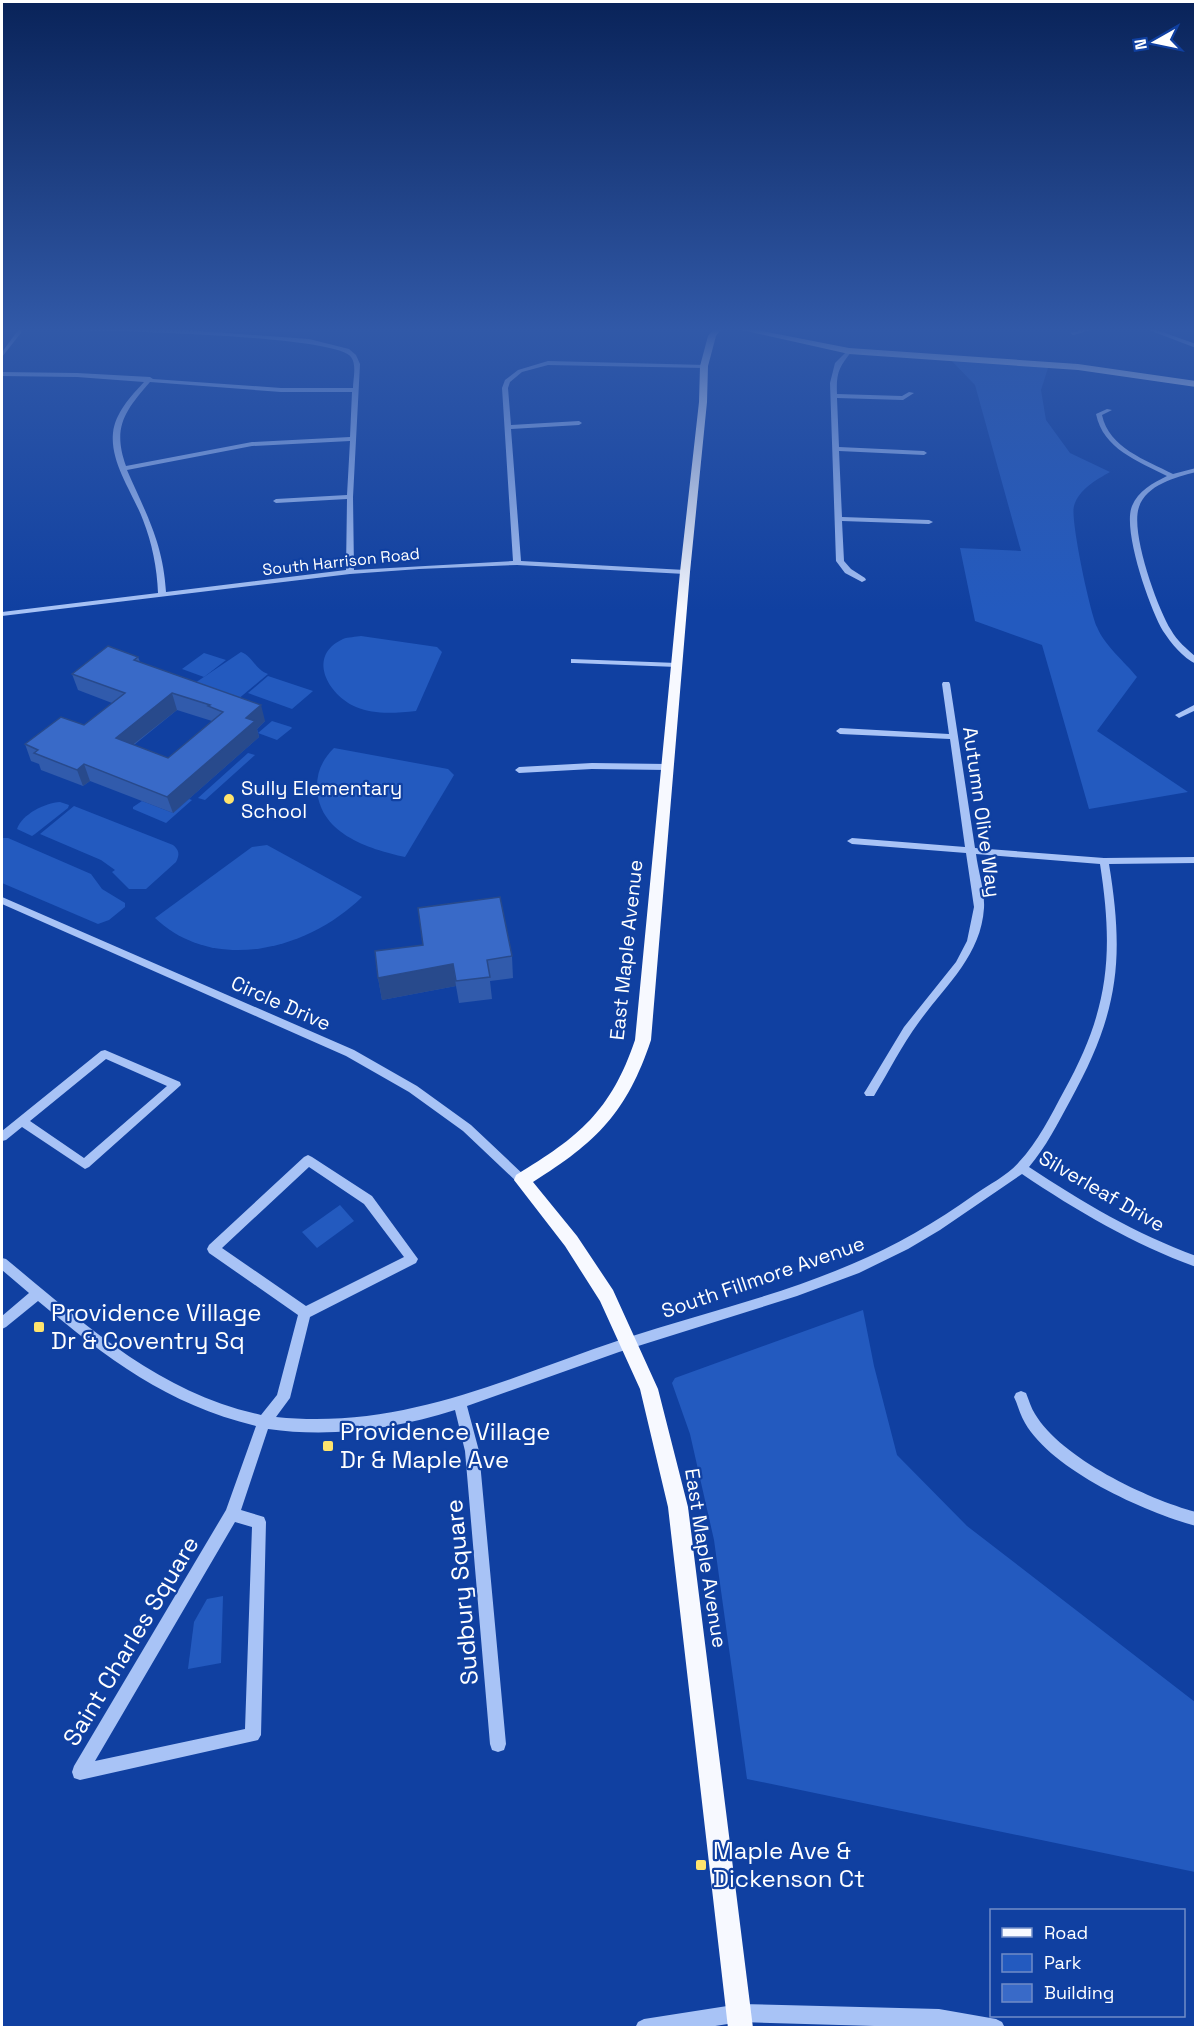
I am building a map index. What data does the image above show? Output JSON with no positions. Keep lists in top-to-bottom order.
{
  "streets": {
    "main road": ["East Maple Avenue"],
    "street": [
      "South Harrison Road",
      "Autumn Olive Way",
      "Circle Drive",
      "Silverleaf Drive",
      "South Fillmore Avenue",
      "Sudbury Square",
      "Saint Charles Square"
    ]
  },
  "crossings": [
    ["South Harrison Road", "East Maple Avenue"],
    ["East Maple Avenue", "Circle Drive"],
    ["East Maple Avenue", "South Fillmore Avenue"],
    ["Silverleaf Drive", "South Fillmore Avenue"],
    ["South Fillmore Avenue", "Sudbury Square"],
    ["South Fillmore Avenue", "Saint Charles Square"]
  ],
  "places": {
    "other": ["Sully Elementary School"],
    "transit": ["Providence Village Dr & Coventry Sq", "Providence Village Dr & Maple Ave", "Maple Ave & Dickenson Ct"]
  },
  "legend": ["Road", "Park", "Building"],
  "north": "left"
}
